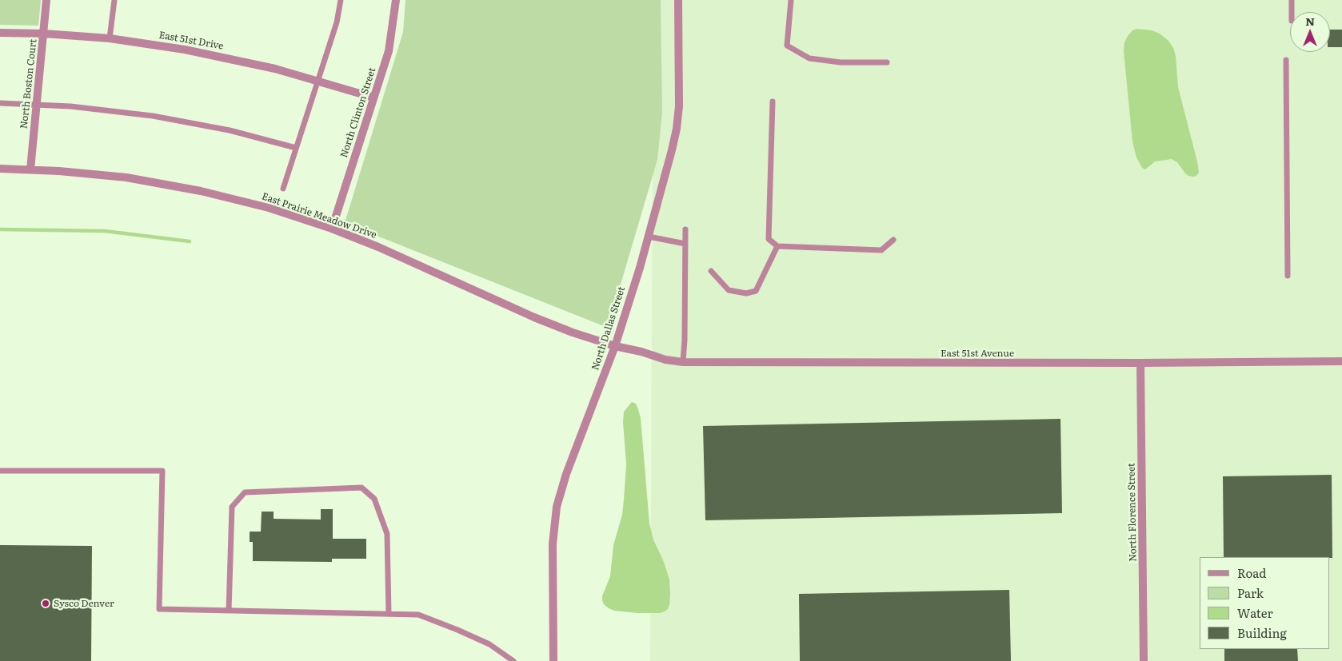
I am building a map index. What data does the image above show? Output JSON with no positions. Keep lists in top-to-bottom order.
{
  "streets": {
    "street": [
      "East 51st Drive",
      "North Boston Court",
      "North Clinton Street",
      "East Prairie Meadow Drive",
      "North Dallas Street",
      "East 51st Avenue",
      "North Florence Street"
    ]
  },
  "crossings": [
    ["East 51st Drive", "North Boston Court"],
    ["East 51st Drive", "North Clinton Street"],
    ["North Boston Court", "East Prairie Meadow Drive"],
    ["North Clinton Street", "East Prairie Meadow Drive"],
    ["East Prairie Meadow Drive", "North Dallas Street"],
    ["East Prairie Meadow Drive", "East 51st Avenue"],
    ["North Dallas Street", "East 51st Avenue"],
    ["East 51st Avenue", "North Florence Street"]
  ],
  "places": ["Sysco Denver"],
  "legend": [
    "Road",
    "Park",
    "Water",
    "Building"
  ],
  "north": "top"
}
